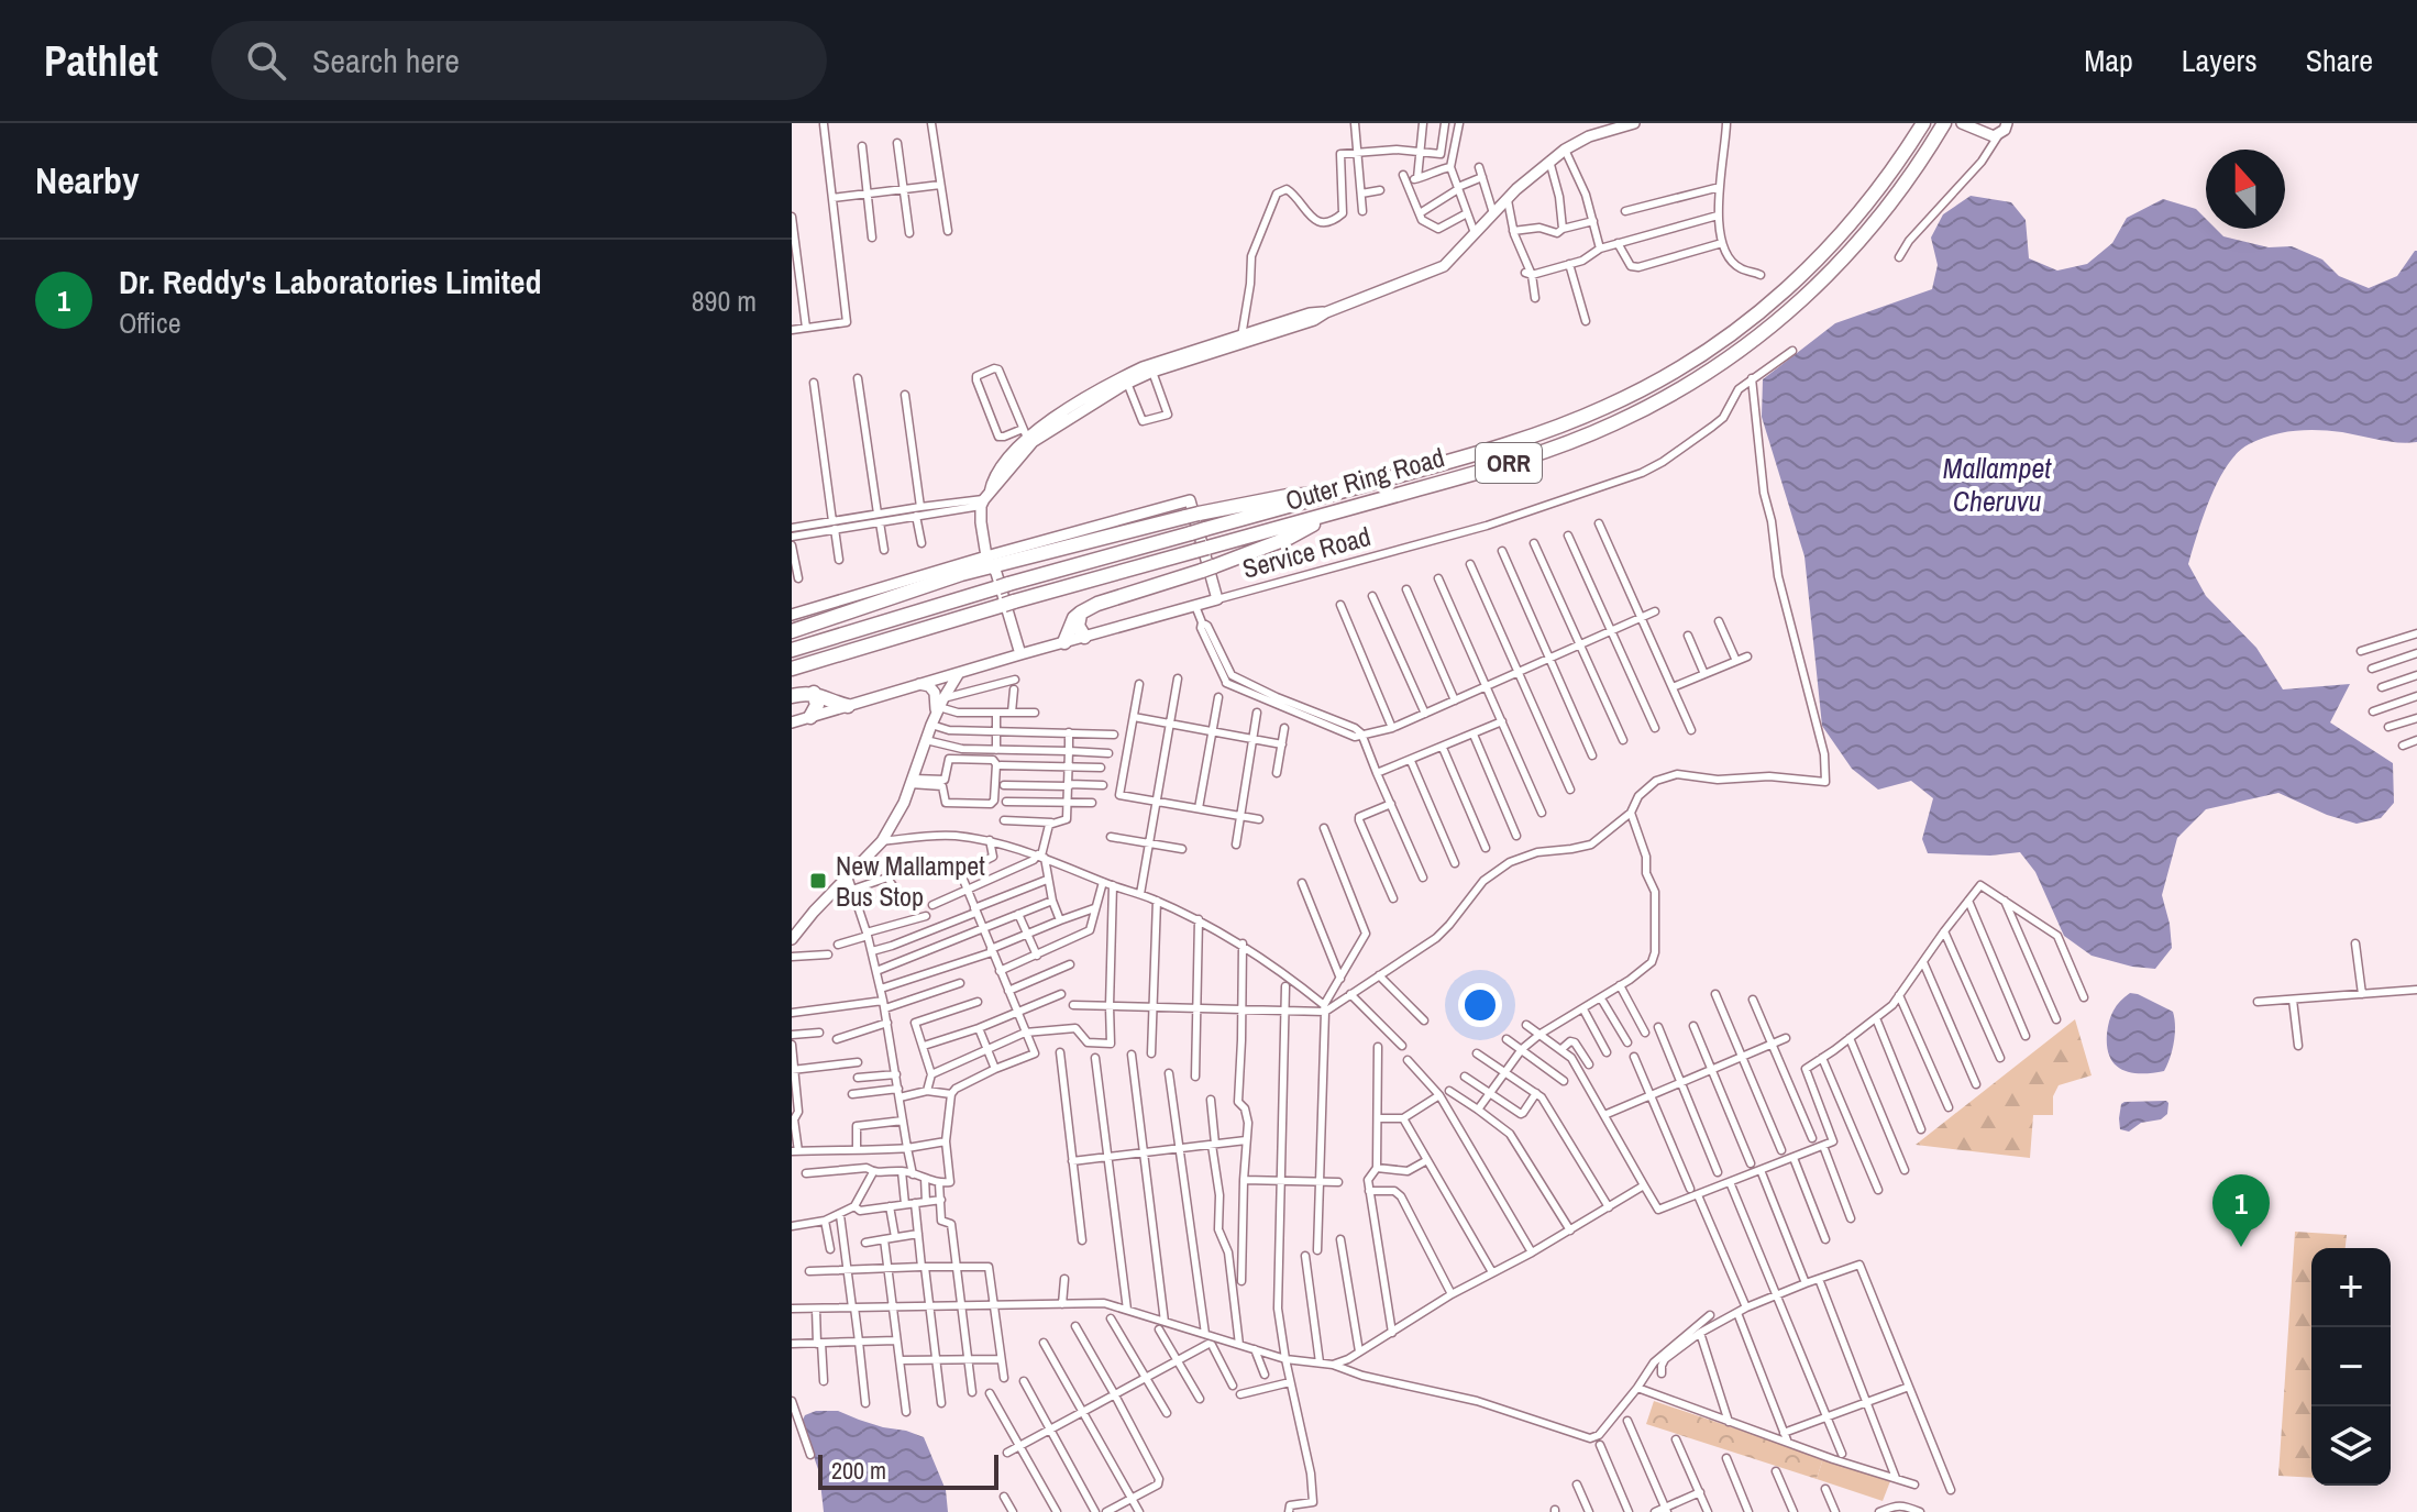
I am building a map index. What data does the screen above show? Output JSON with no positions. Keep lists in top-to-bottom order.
{
  "streets": {
    "highway": ["ORR", "Outer Ring Road"],
    "main road": ["Service Road"]
  },
  "water": ["Mallampet Cheruvu"],
  "places": {
    "transit": ["New Mallampet Bus Stop"]
  },
  "scale_bar": "200 m",
  "north": "top",
  "page": {
    "header": "Pathlet",
    "search": "Search here",
    "nav": ["Map", "Layers", "Share"],
    "heading": "Nearby",
    "list": [
      {
        "mark": "1",
        "name": "Dr. Reddy's Laboratories Limited",
        "note": "Office",
        "value": "890 m"
      }
    ],
    "pins": "1",
    "map_buttons": ["+", "−"],
    "scale": "200 m"
  }
}
